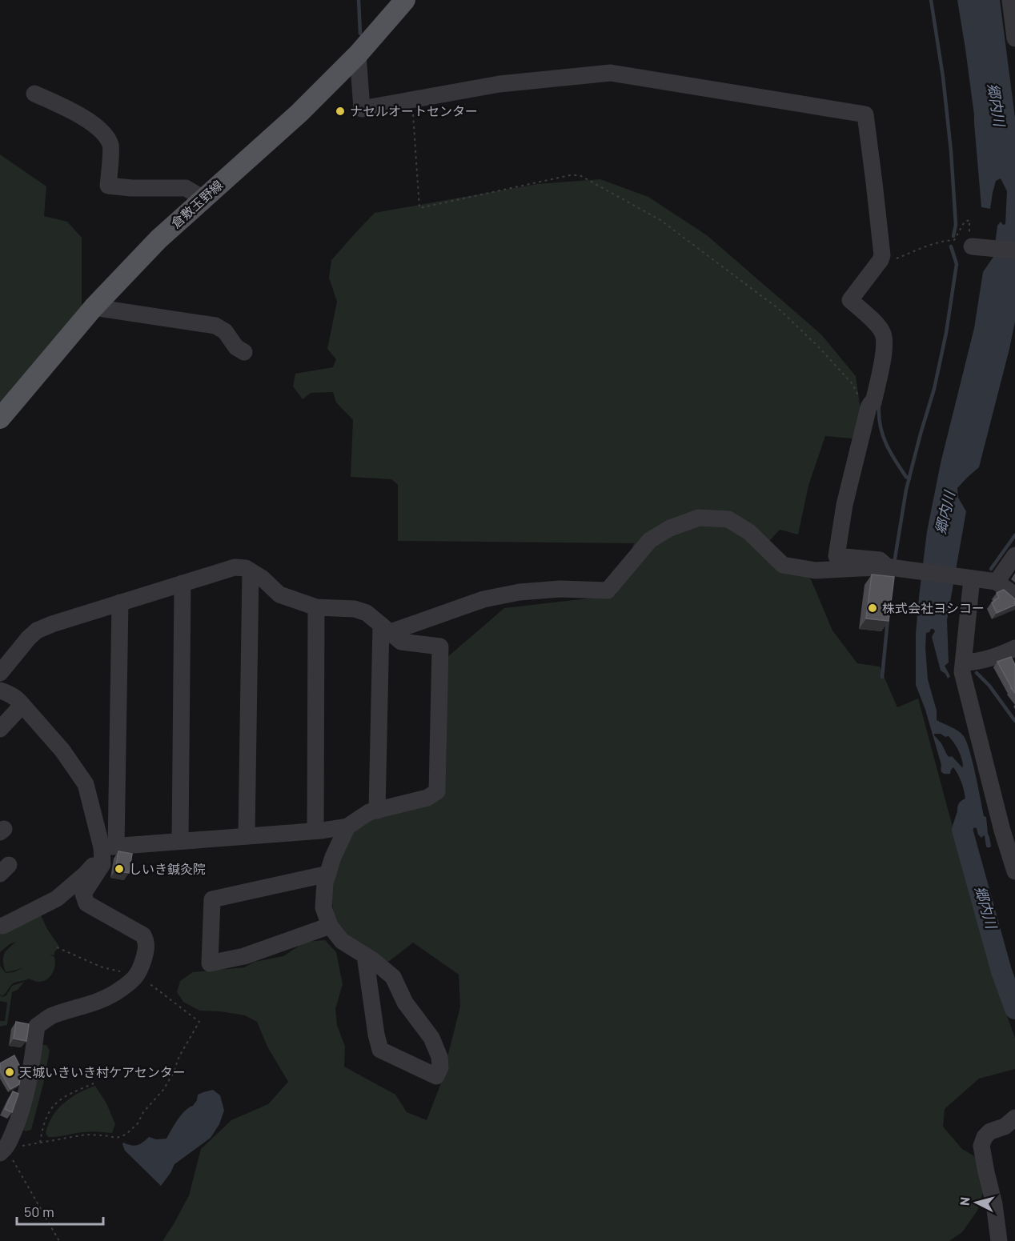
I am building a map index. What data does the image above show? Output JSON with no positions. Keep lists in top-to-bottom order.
{
  "streets": {
    "main road": ["倉敷玉野線"]
  },
  "water": ["郷内川"],
  "places": [
    "ナセルオートセンター",
    "株式会社ヨシコー",
    "しいき鍼灸院",
    "天城いきいき村ケアセンター"
  ],
  "scale_bar": "50 m",
  "north": "left"
}
